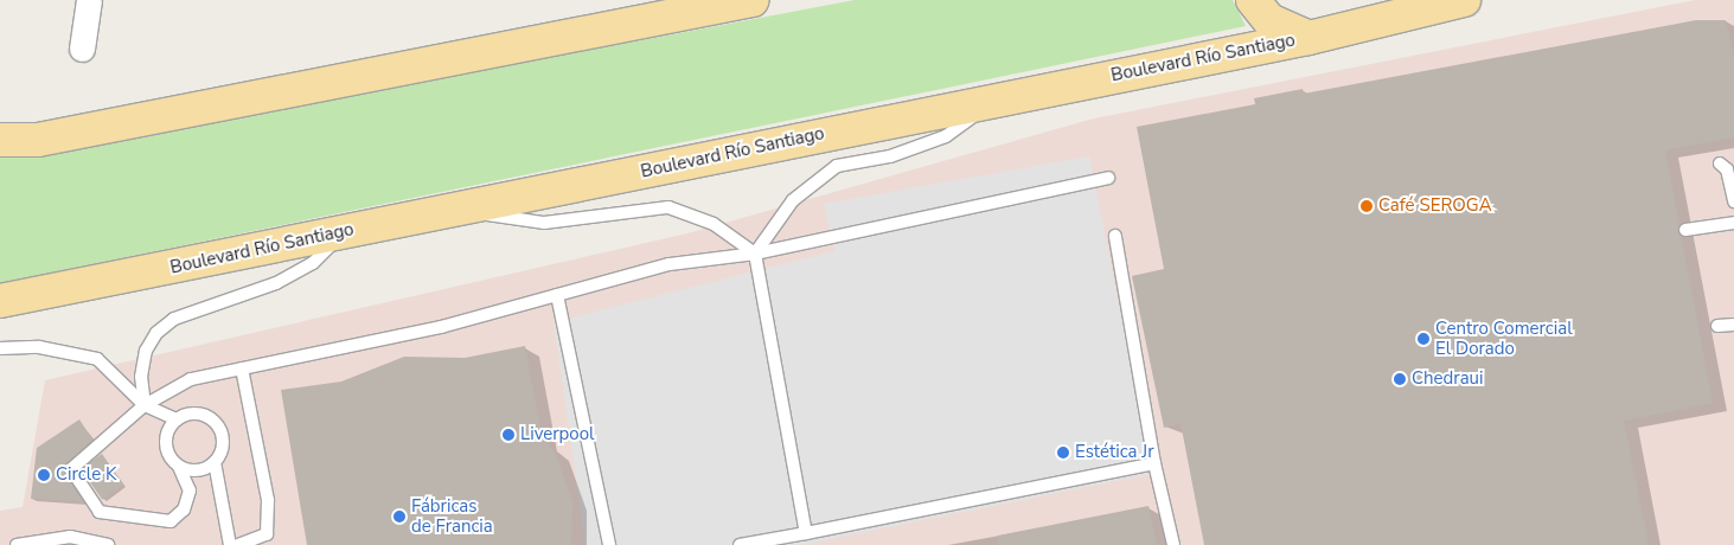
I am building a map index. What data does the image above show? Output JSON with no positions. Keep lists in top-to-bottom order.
{
  "streets": {
    "main road": ["Boulevard Río Santiago"]
  },
  "places": [
    "Café SEROGA",
    "Centro Comercial El Dorado",
    "Chedraui",
    "Liverpool",
    "Estética Jr",
    "Circle K",
    "Fábricas de Francia"
  ]
}
